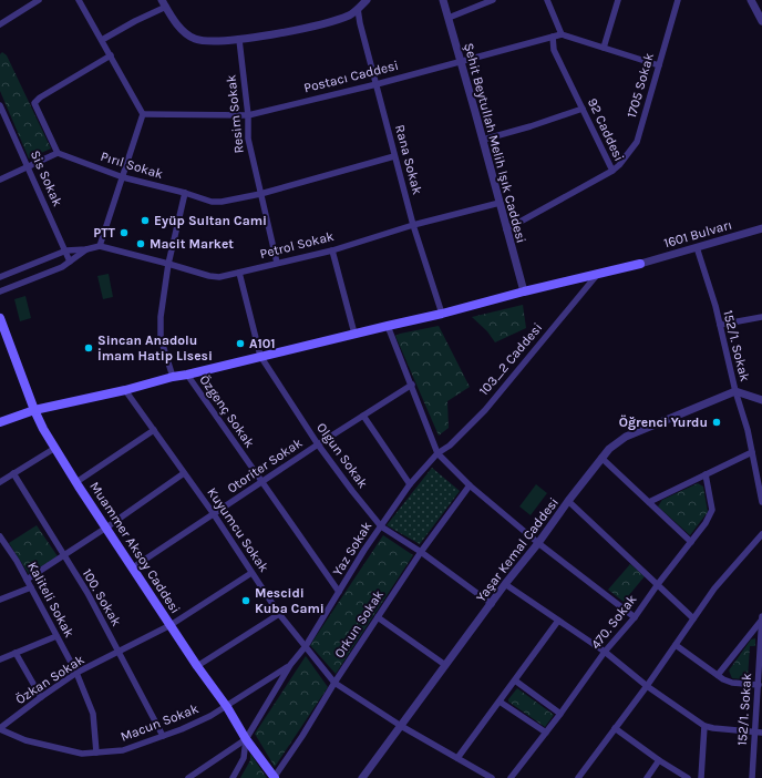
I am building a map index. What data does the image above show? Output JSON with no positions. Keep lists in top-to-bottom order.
{
  "streets": {
    "main road": ["Muammer Aksoy Caddesi"],
    "street": [
      "Postacı Caddesi",
      "1705 Sokak",
      "Resim Sokak",
      "92 Caddesi",
      "Şehit Beytullah Melih Işık Caddesi",
      "Rana Sokak",
      "Pırıl Sokak",
      "Sis Sokak",
      "1601 Bulvarı",
      "Petrol Sokak",
      "152/1. Sokak",
      "103_2 Caddesi",
      "Özgenç Sokak",
      "Olgun Sokak",
      "Otoriter Sokak",
      "Kuyumcu Sokak",
      "Yaz Sokak",
      "Yaşar Kemal Caddesi",
      "100. Sokak",
      "Kaliteli Sokak",
      "470. Sokak",
      "Orkun Sokak",
      "Özkan Sokak",
      "Macun Sokak"
    ]
  },
  "crossings": [
    ["Postacı Caddesi", "Resim Sokak"],
    ["Postacı Caddesi", "92 Caddesi"],
    ["Postacı Caddesi", "Şehit Beytullah Melih Işık Caddesi"],
    ["Postacı Caddesi", "Rana Sokak"],
    ["1705 Sokak", "92 Caddesi"],
    ["Resim Sokak", "Pırıl Sokak"],
    ["Resim Sokak", "Petrol Sokak"],
    ["92 Caddesi", "Şehit Beytullah Melih Işık Caddesi"],
    ["Şehit Beytullah Melih Işık Caddesi", "Petrol Sokak"],
    ["Rana Sokak", "Pırıl Sokak"],
    ["Rana Sokak", "Petrol Sokak"],
    ["1601 Bulvarı", "152/1. Sokak"],
    ["Petrol Sokak", "Olgun Sokak"],
    ["152/1. Sokak", "Yaşar Kemal Caddesi"],
    ["103_2 Caddesi", "Yaz Sokak"],
    ["Özgenç Sokak", "Otoriter Sokak"],
    ["Özgenç Sokak", "Yaz Sokak"],
    ["Olgun Sokak", "Otoriter Sokak"],
    ["Olgun Sokak", "Yaz Sokak"],
    ["Olgun Sokak", "Yaşar Kemal Caddesi"],
    ["Olgun Sokak", "Orkun Sokak"],
    ["Otoriter Sokak", "Kuyumcu Sokak"],
    ["Otoriter Sokak", "Muammer Aksoy Caddesi"],
    ["Kuyumcu Sokak", "Yaz Sokak"],
    ["Kuyumcu Sokak", "Yaşar Kemal Caddesi"],
    ["Kuyumcu Sokak", "Orkun Sokak"],
    ["Kuyumcu Sokak", "Özkan Sokak"],
    ["Muammer Aksoy Caddesi", "Yaz Sokak"],
    ["Muammer Aksoy Caddesi", "Orkun Sokak"],
    ["Muammer Aksoy Caddesi", "Özkan Sokak"],
    ["Muammer Aksoy Caddesi", "Macun Sokak"],
    ["Yaz Sokak", "Macun Sokak"],
    ["100. Sokak", "Özkan Sokak"],
    ["100. Sokak", "Macun Sokak"],
    ["Kaliteli Sokak", "Özkan Sokak"],
    ["Kaliteli Sokak", "Macun Sokak"],
    ["Özkan Sokak", "Macun Sokak"]
  ],
  "places": [
    "Eyüp Sultan Cami",
    "PTT",
    "Macit Market",
    "A101",
    "Sincan Anadolu İmam Hatip Lisesi",
    "Öğrenci Yurdu",
    "Mescidi Kuba Cami"
  ]
}
